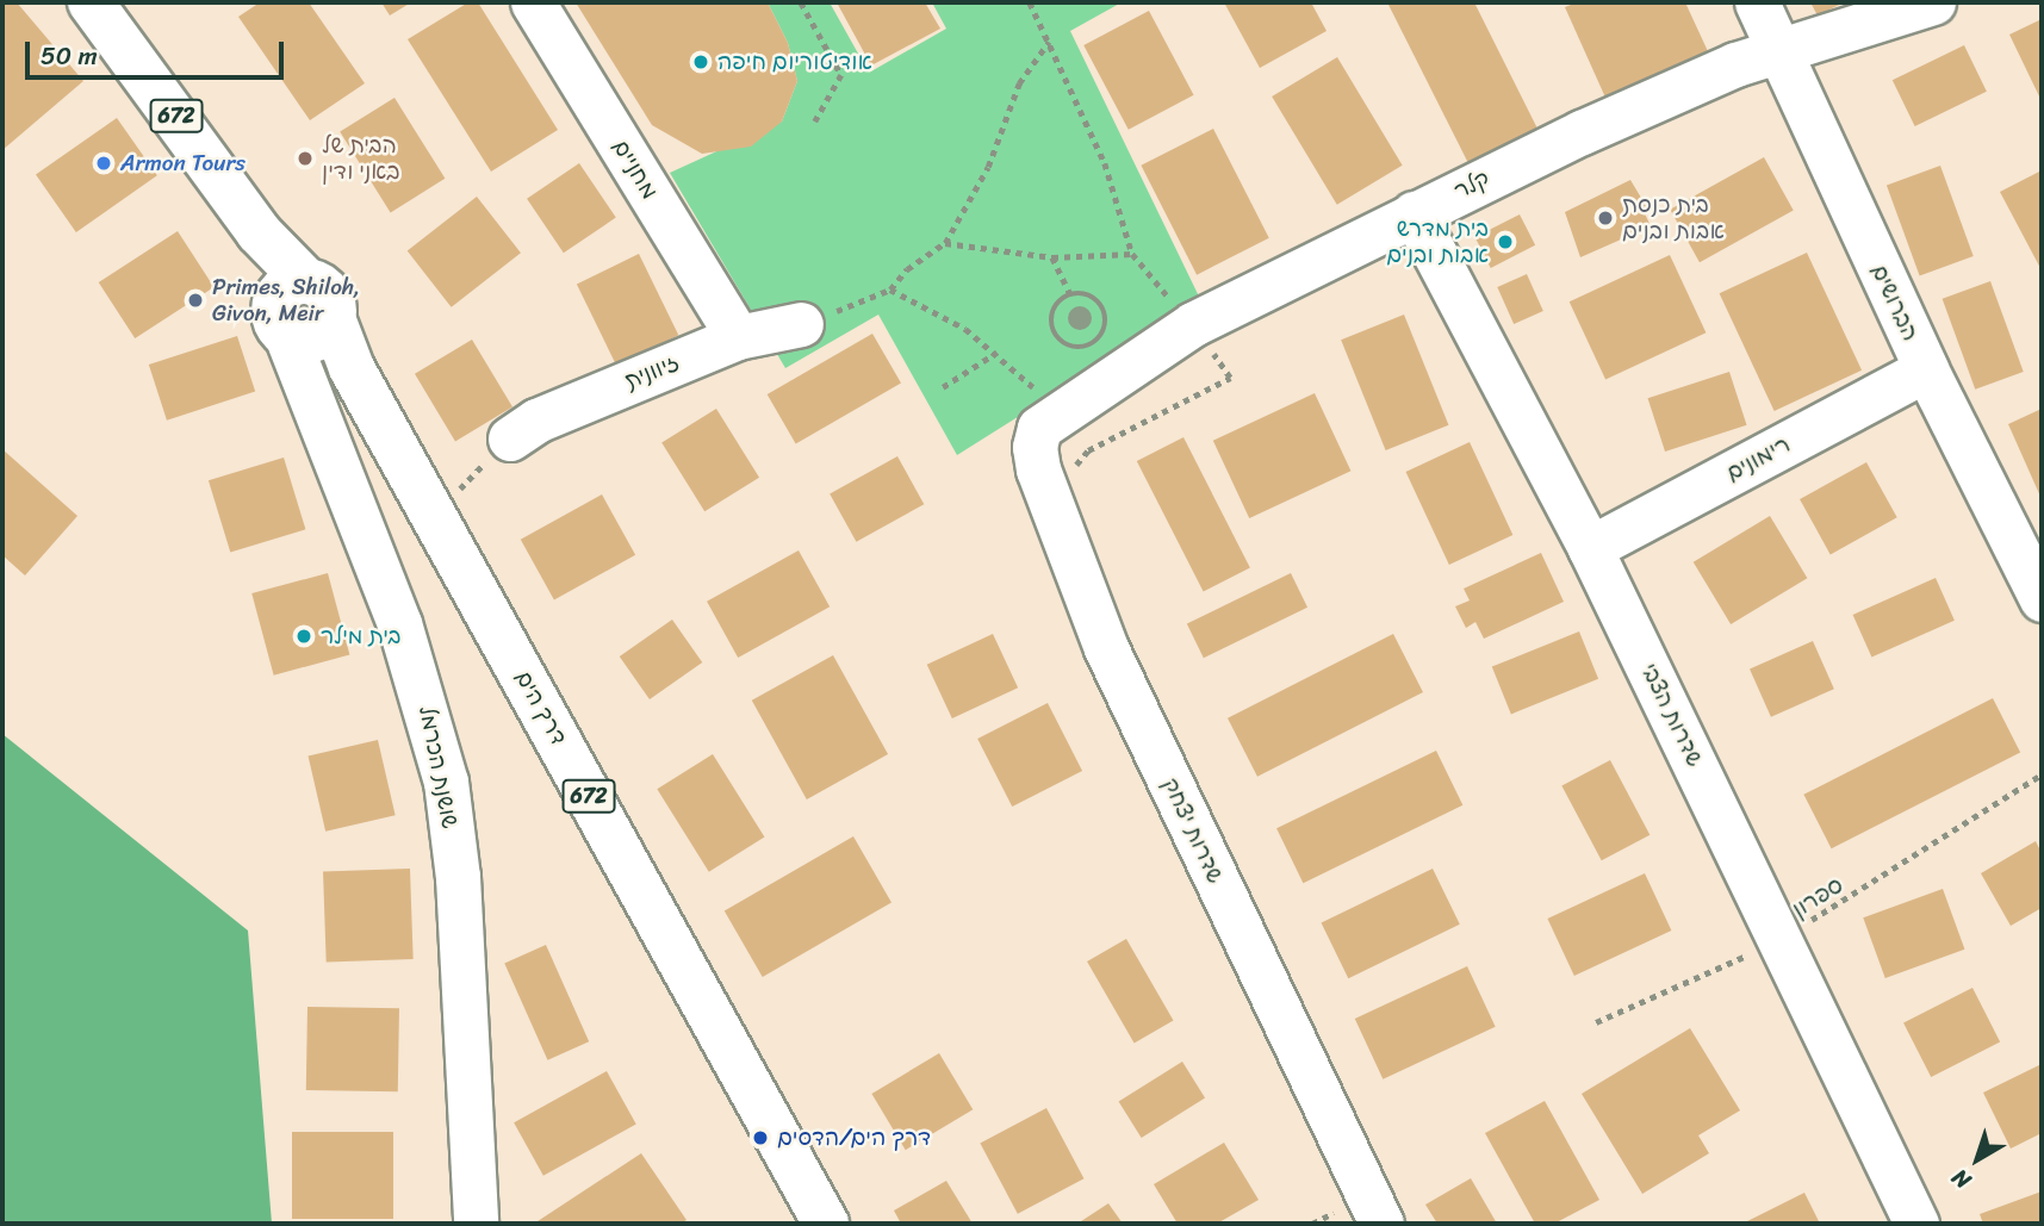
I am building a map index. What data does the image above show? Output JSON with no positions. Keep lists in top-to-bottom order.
{
  "streets": {
    "main road": ["672", "דרך הים"],
    "street": [
      "מחניים",
      "קלר",
      "הברושים",
      "זיוונית",
      "רימונים",
      "שדרות הצבי",
      "שושנת הכרמל",
      "שדרות יצחק"
    ],
    "path": ["ספרון"]
  },
  "crossings": [
    ["672", "דרך הים"],
    ["672", "שושנת הכרמל"],
    ["מחניים", "זיוונית"],
    ["קלר", "הברושים"],
    ["קלר", "שדרות הצבי"],
    ["קלר", "שדרות יצחק"],
    ["הברושים", "רימונים"],
    ["רימונים", "שדרות הצבי"],
    ["דרך הים", "שושנת הכרמל"],
    ["שדרות הצבי", "ספרון"]
  ],
  "places": [
    "אודיטוריום חיפה",
    "הבית של באני ודין",
    "Armon Tours",
    "בית כנסת אבות ובנים",
    "בית מדרש אבות ובנים",
    "Primes, Shiloh, Givon, Meir",
    "בית מילר",
    "דרך הים/הדסים"
  ],
  "scale_bar": "50 m",
  "north": "bottom left"
}
